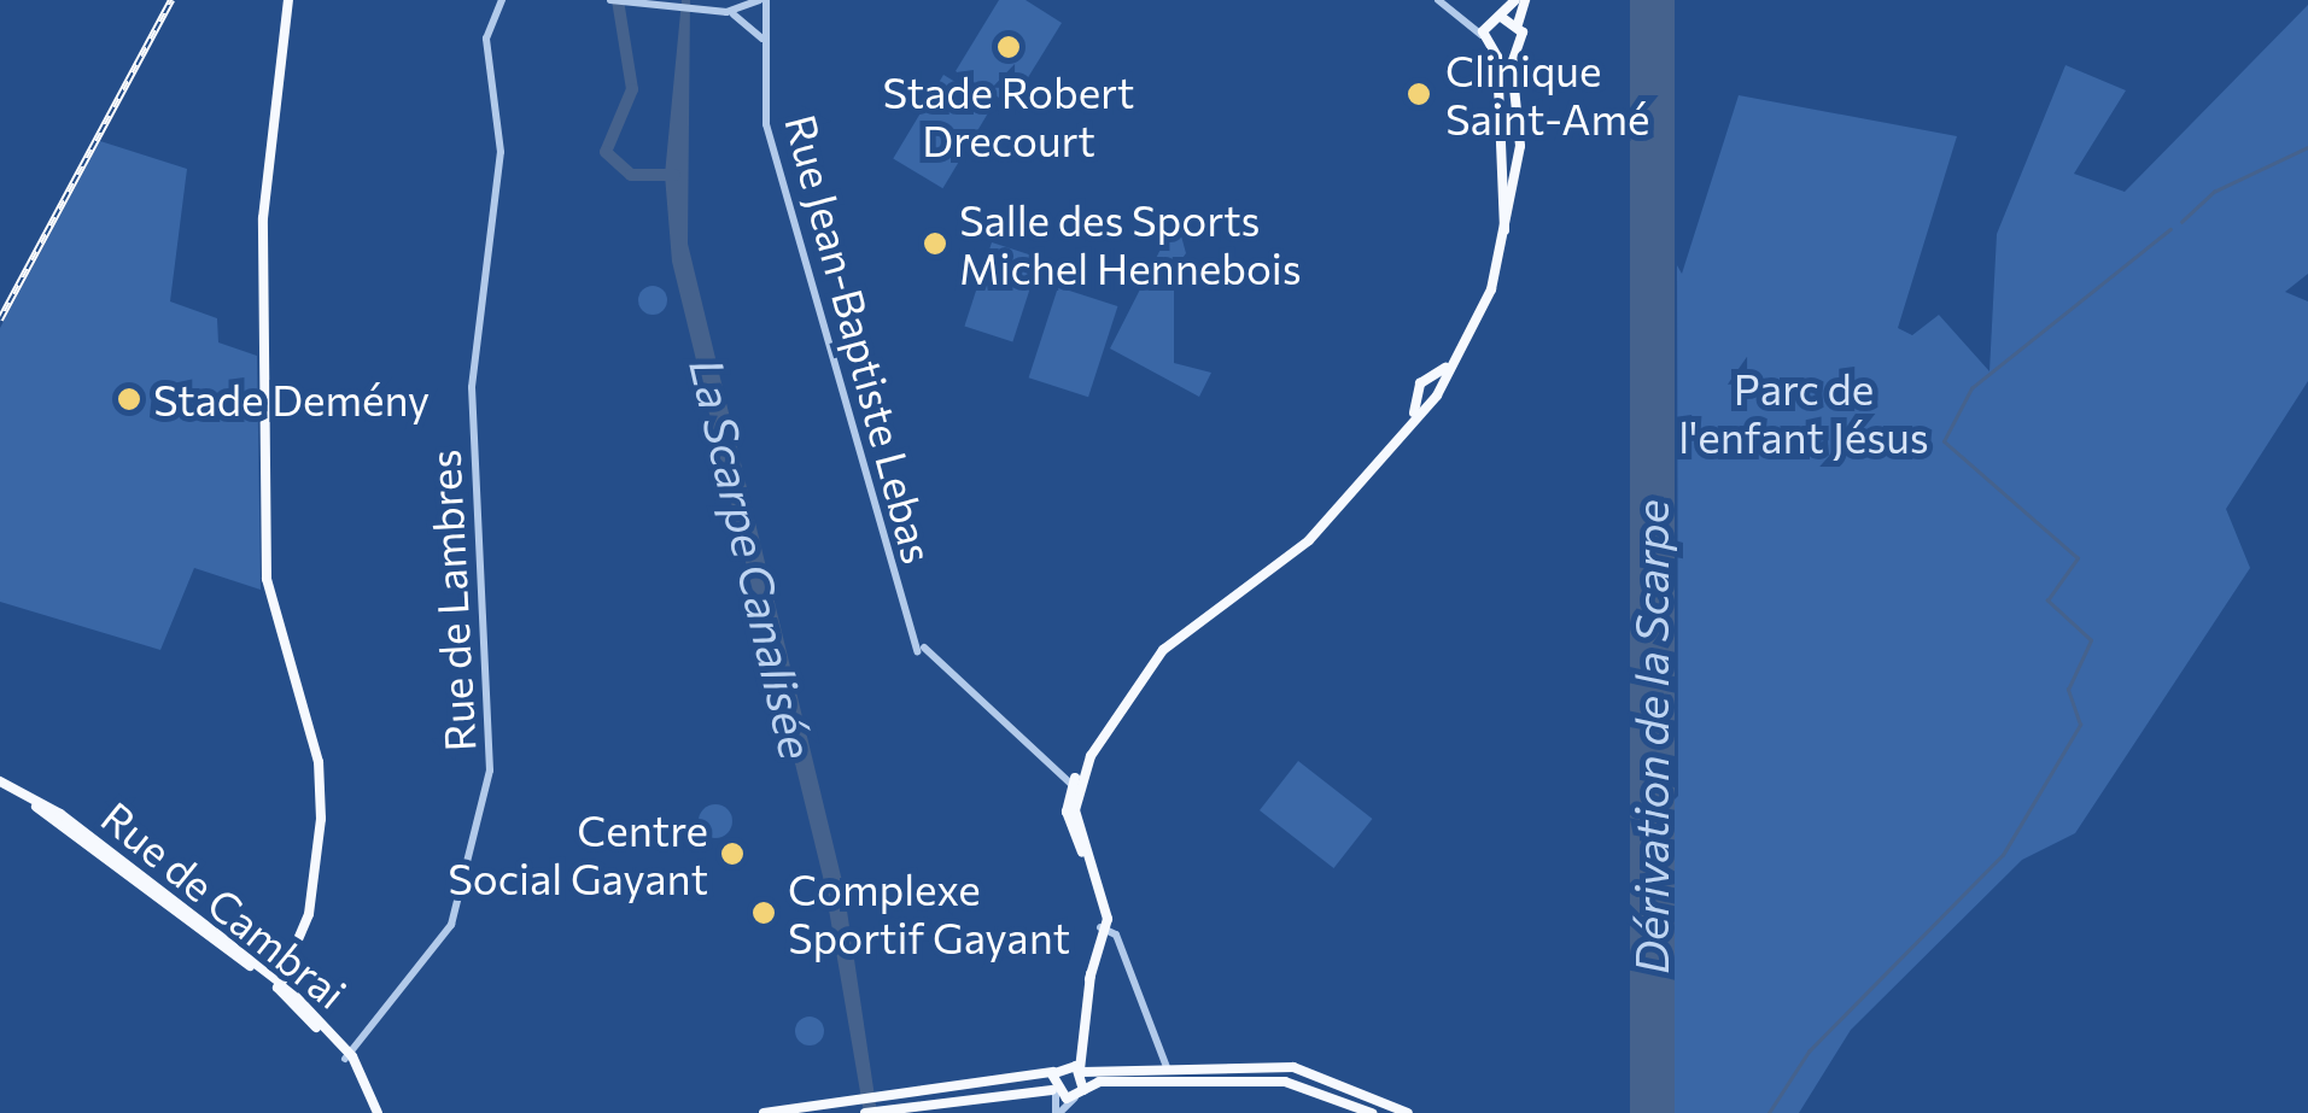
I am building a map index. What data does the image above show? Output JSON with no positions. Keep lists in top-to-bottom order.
{
  "streets": {
    "main road": ["Rue de Cambrai"],
    "street": ["Rue Jean-Baptiste Lebas", "Rue de Lambres"]
  },
  "crossings": [
    ["Rue de Lambres", "Rue de Cambrai"]
  ],
  "water": ["La Scarpe Canalisée", "Dérivation de la Scarpe"],
  "parks": ["Parc de l'enfant Jésus"],
  "places": [
    "Stade Robert Drecourt",
    "Clinique Saint-Amé",
    "Salle des Sports Michel Hennebois",
    "Stade Demény",
    "Centre Social Gayant",
    "Complexe Sportif Gayant"
  ]
}
